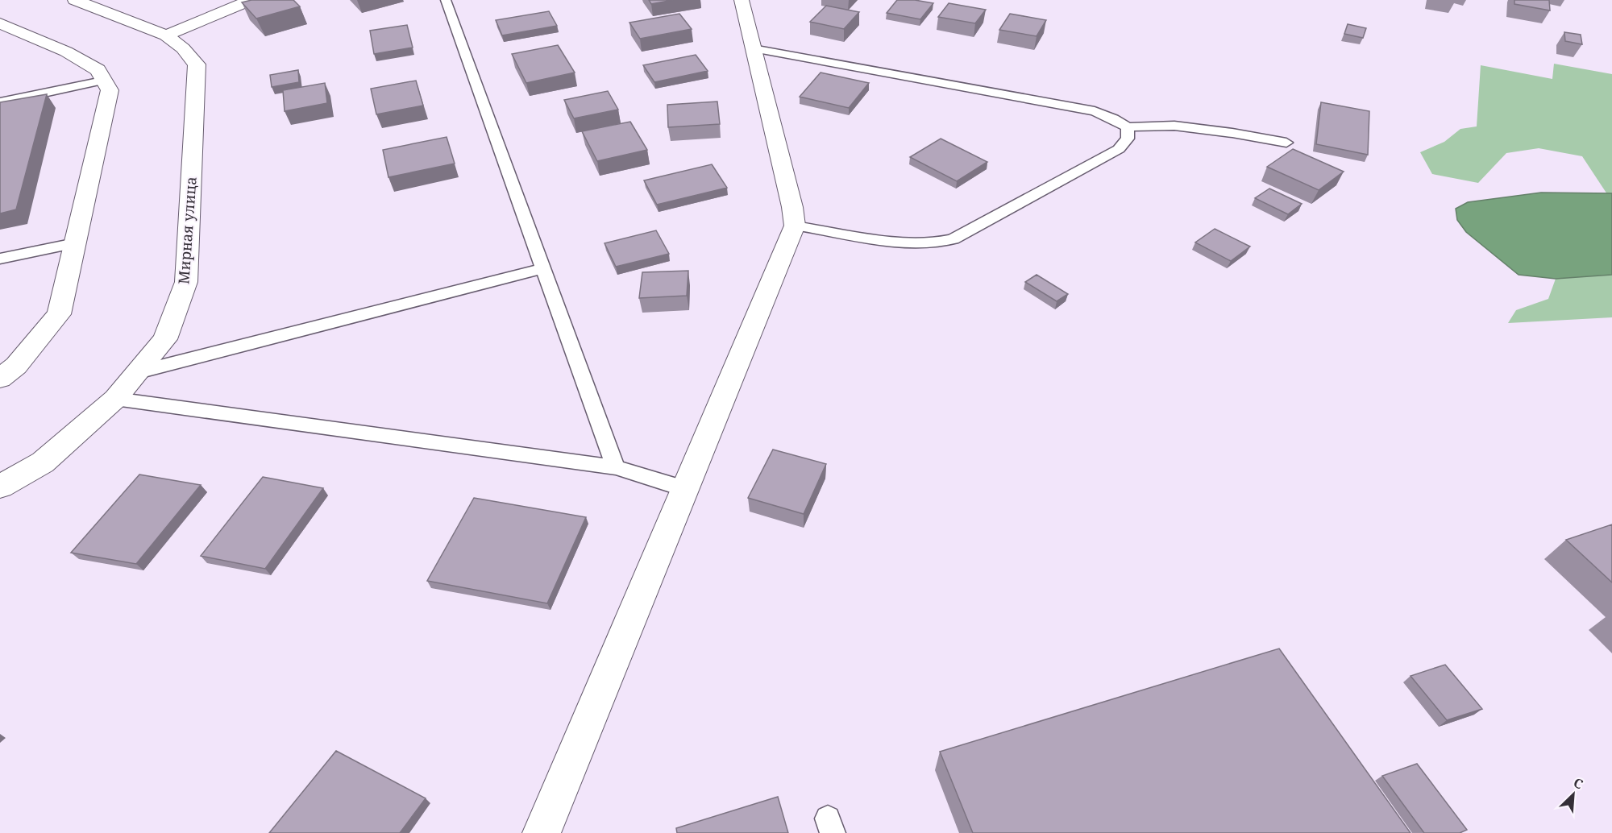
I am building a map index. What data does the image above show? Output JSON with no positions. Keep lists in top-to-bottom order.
{
  "streets": {
    "street": ["Мирная улица"]
  },
  "north": "top right"
}
